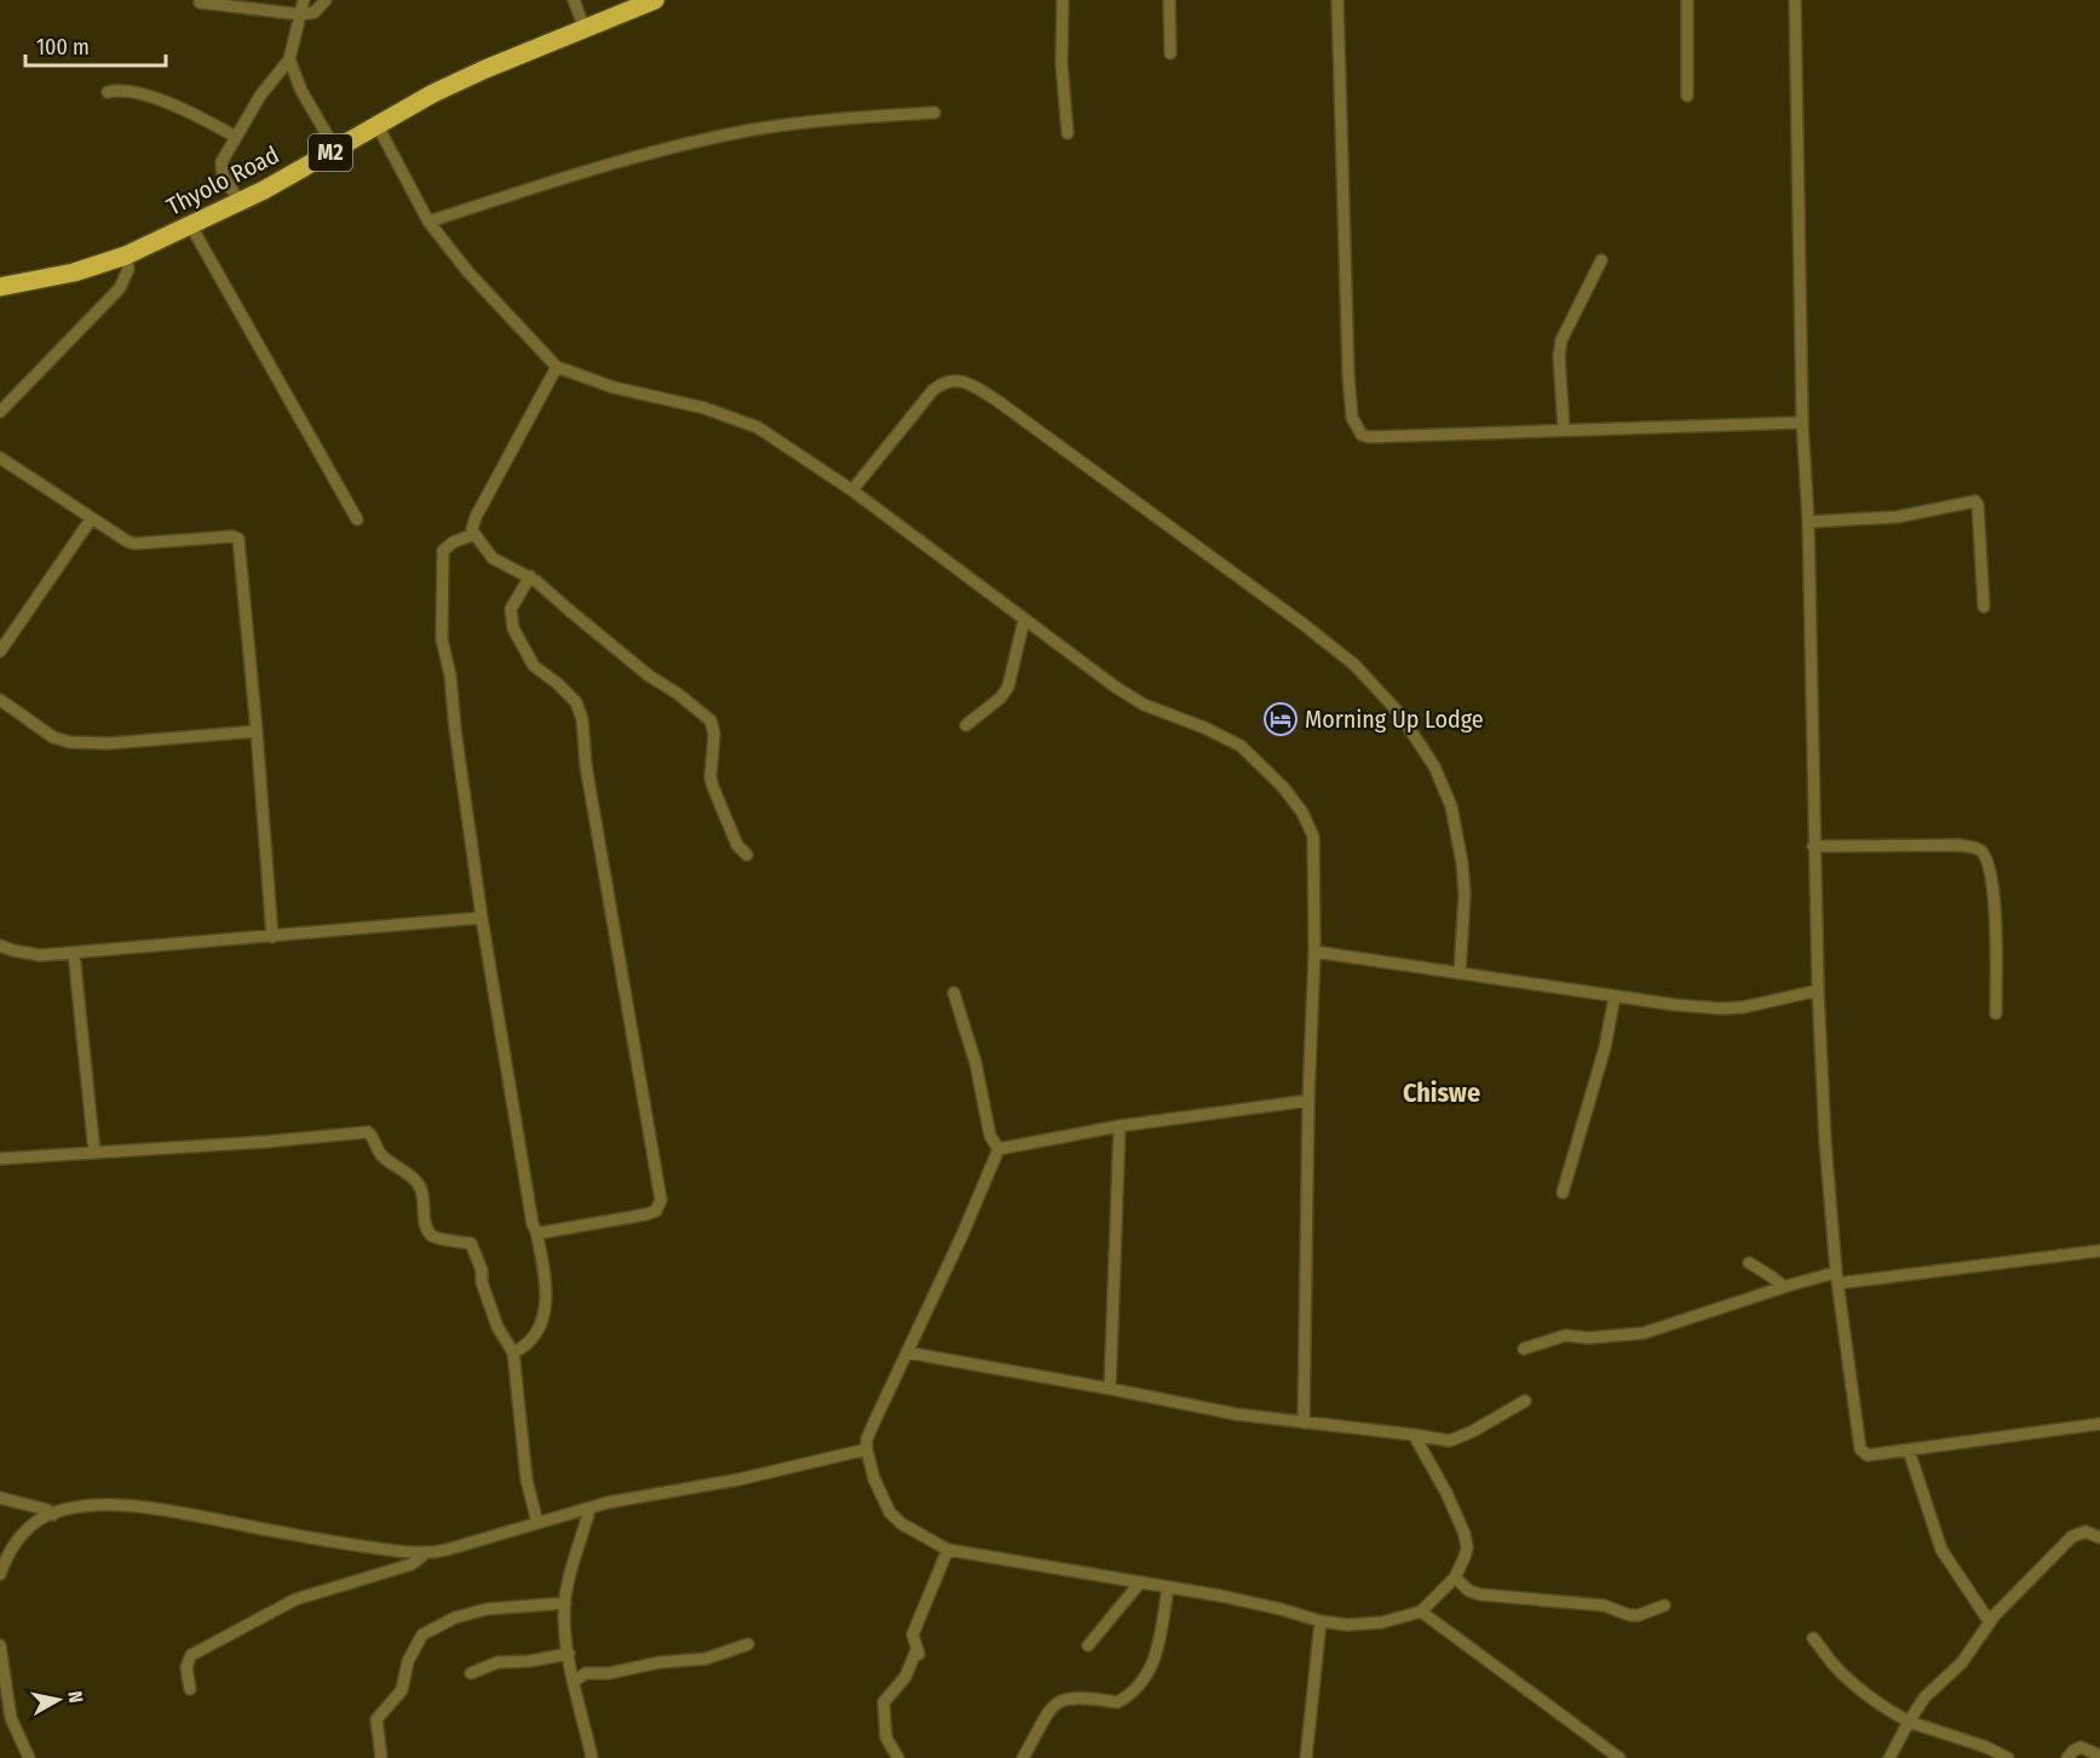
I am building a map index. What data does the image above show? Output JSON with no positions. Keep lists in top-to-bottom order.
{
  "streets": {
    "highway": ["M2", "Thyolo Road"]
  },
  "districts": ["Chiswe"],
  "places": {
    "hotel": ["Morning Up Lodge"]
  },
  "scale_bar": "100 m",
  "north": "right"
}
